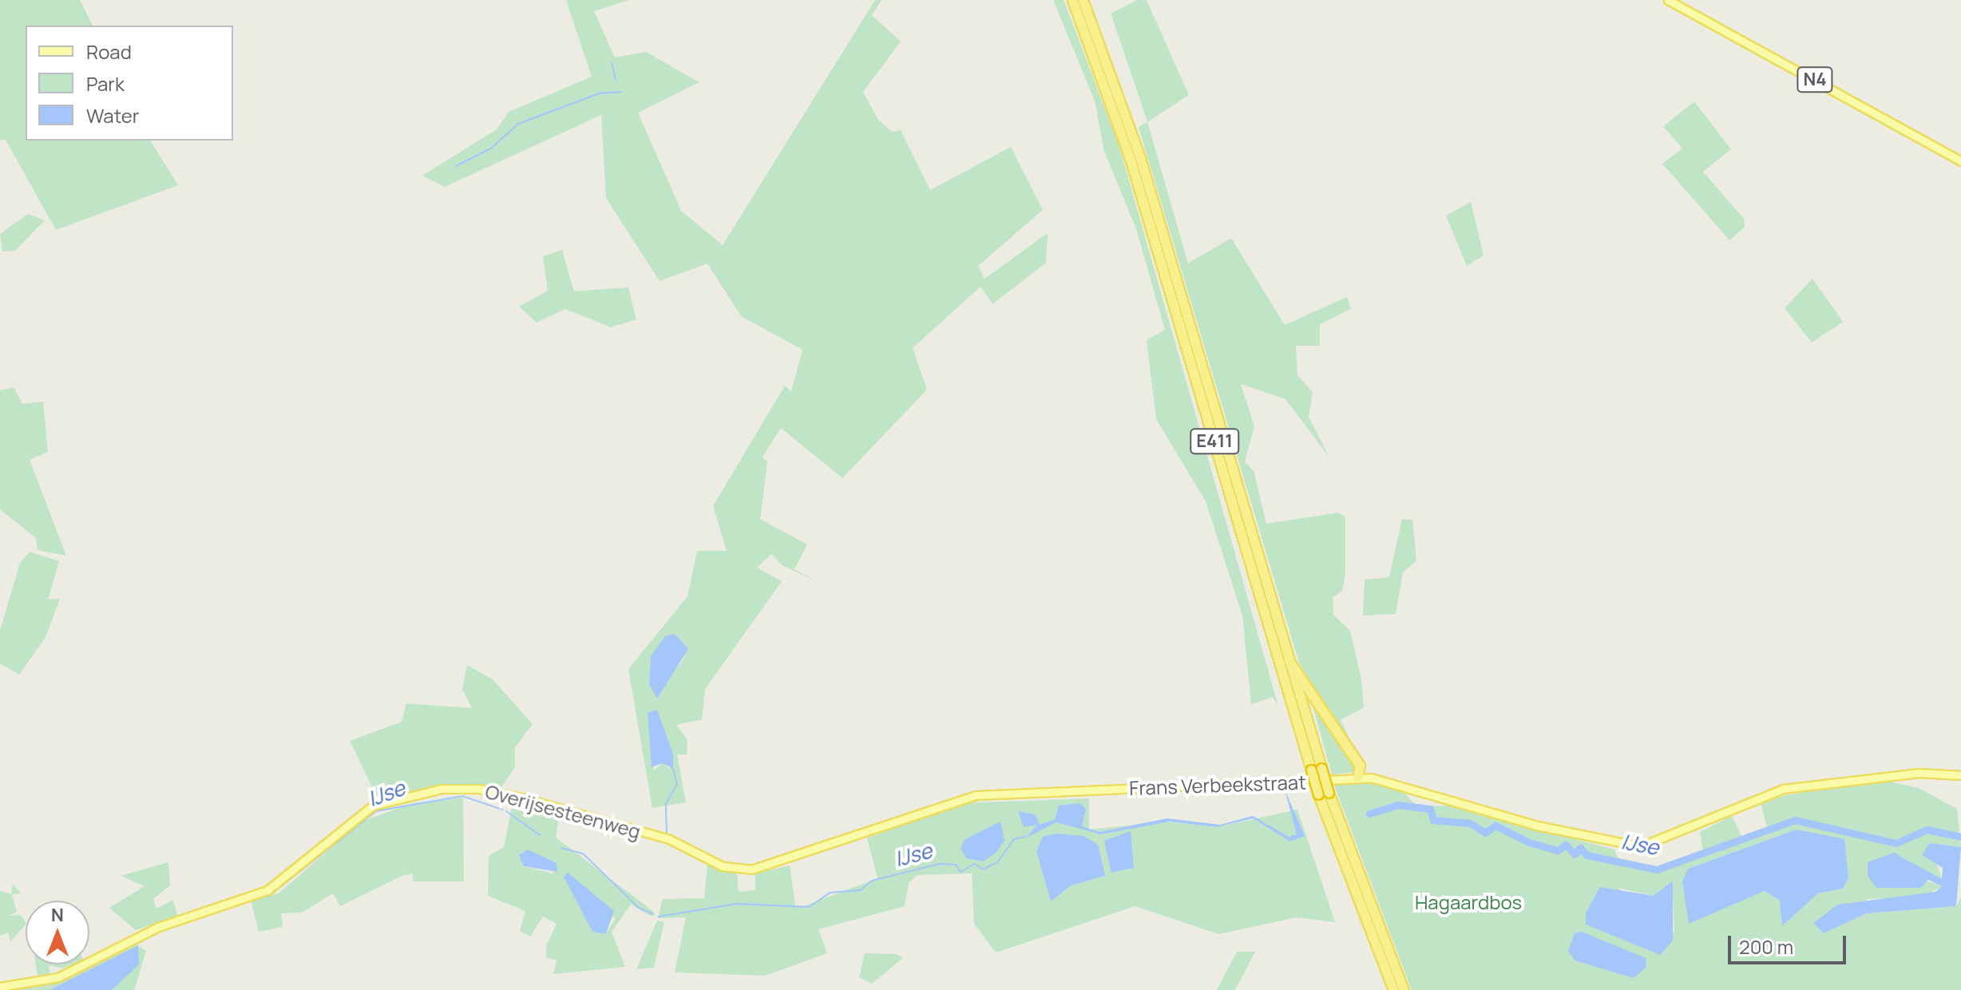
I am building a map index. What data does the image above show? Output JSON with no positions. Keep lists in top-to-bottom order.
{
  "streets": {
    "highway": ["E411"],
    "main road": ["N4", "Frans Verbeekstraat", "Overijsesteenweg"]
  },
  "crossings": [
    ["Frans Verbeekstraat", "Overijsesteenweg"]
  ],
  "water": ["IJse"],
  "parks": ["Hagaardbos"],
  "legend": ["Road", "Park", "Water"],
  "scale_bar": "200 m",
  "north": "top"
}
